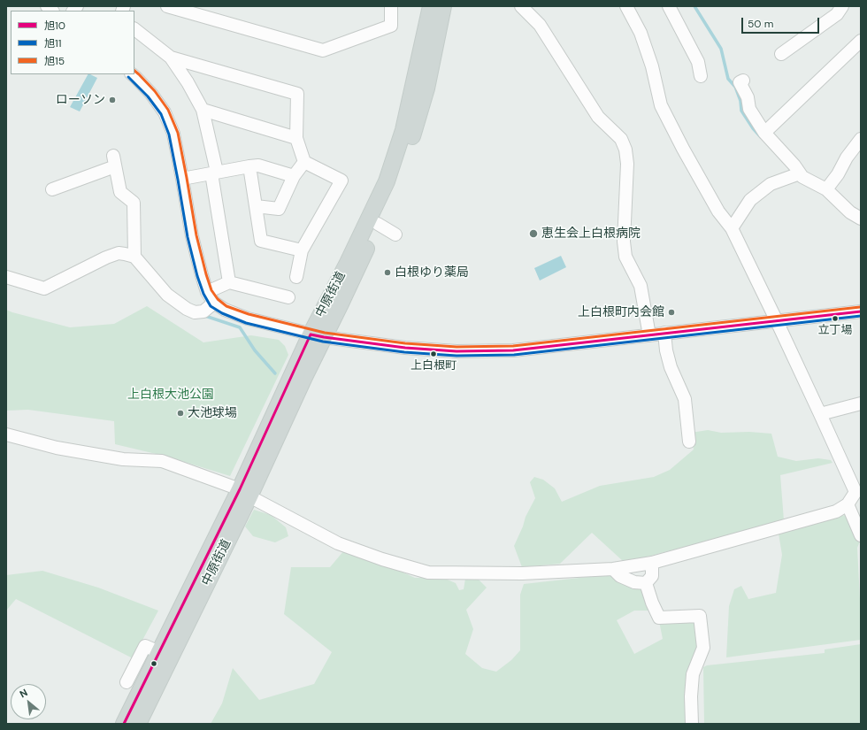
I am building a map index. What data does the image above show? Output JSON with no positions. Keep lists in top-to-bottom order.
{
  "streets": {
    "main road": ["中原街道"]
  },
  "parks": ["上白根大池公園"],
  "places": [
    "ローソン",
    "恵生会上白根病院",
    "白根ゆり薬局",
    "上白根町内会館",
    "立丁場",
    "上白根町",
    "大池球場"
  ],
  "lines": ["transit line 旭15", "transit line 旭11", "transit line 旭10"],
  "legend": ["旭10", "旭11", "旭15"],
  "scale_bar": "50 m",
  "north": "top left"
}
